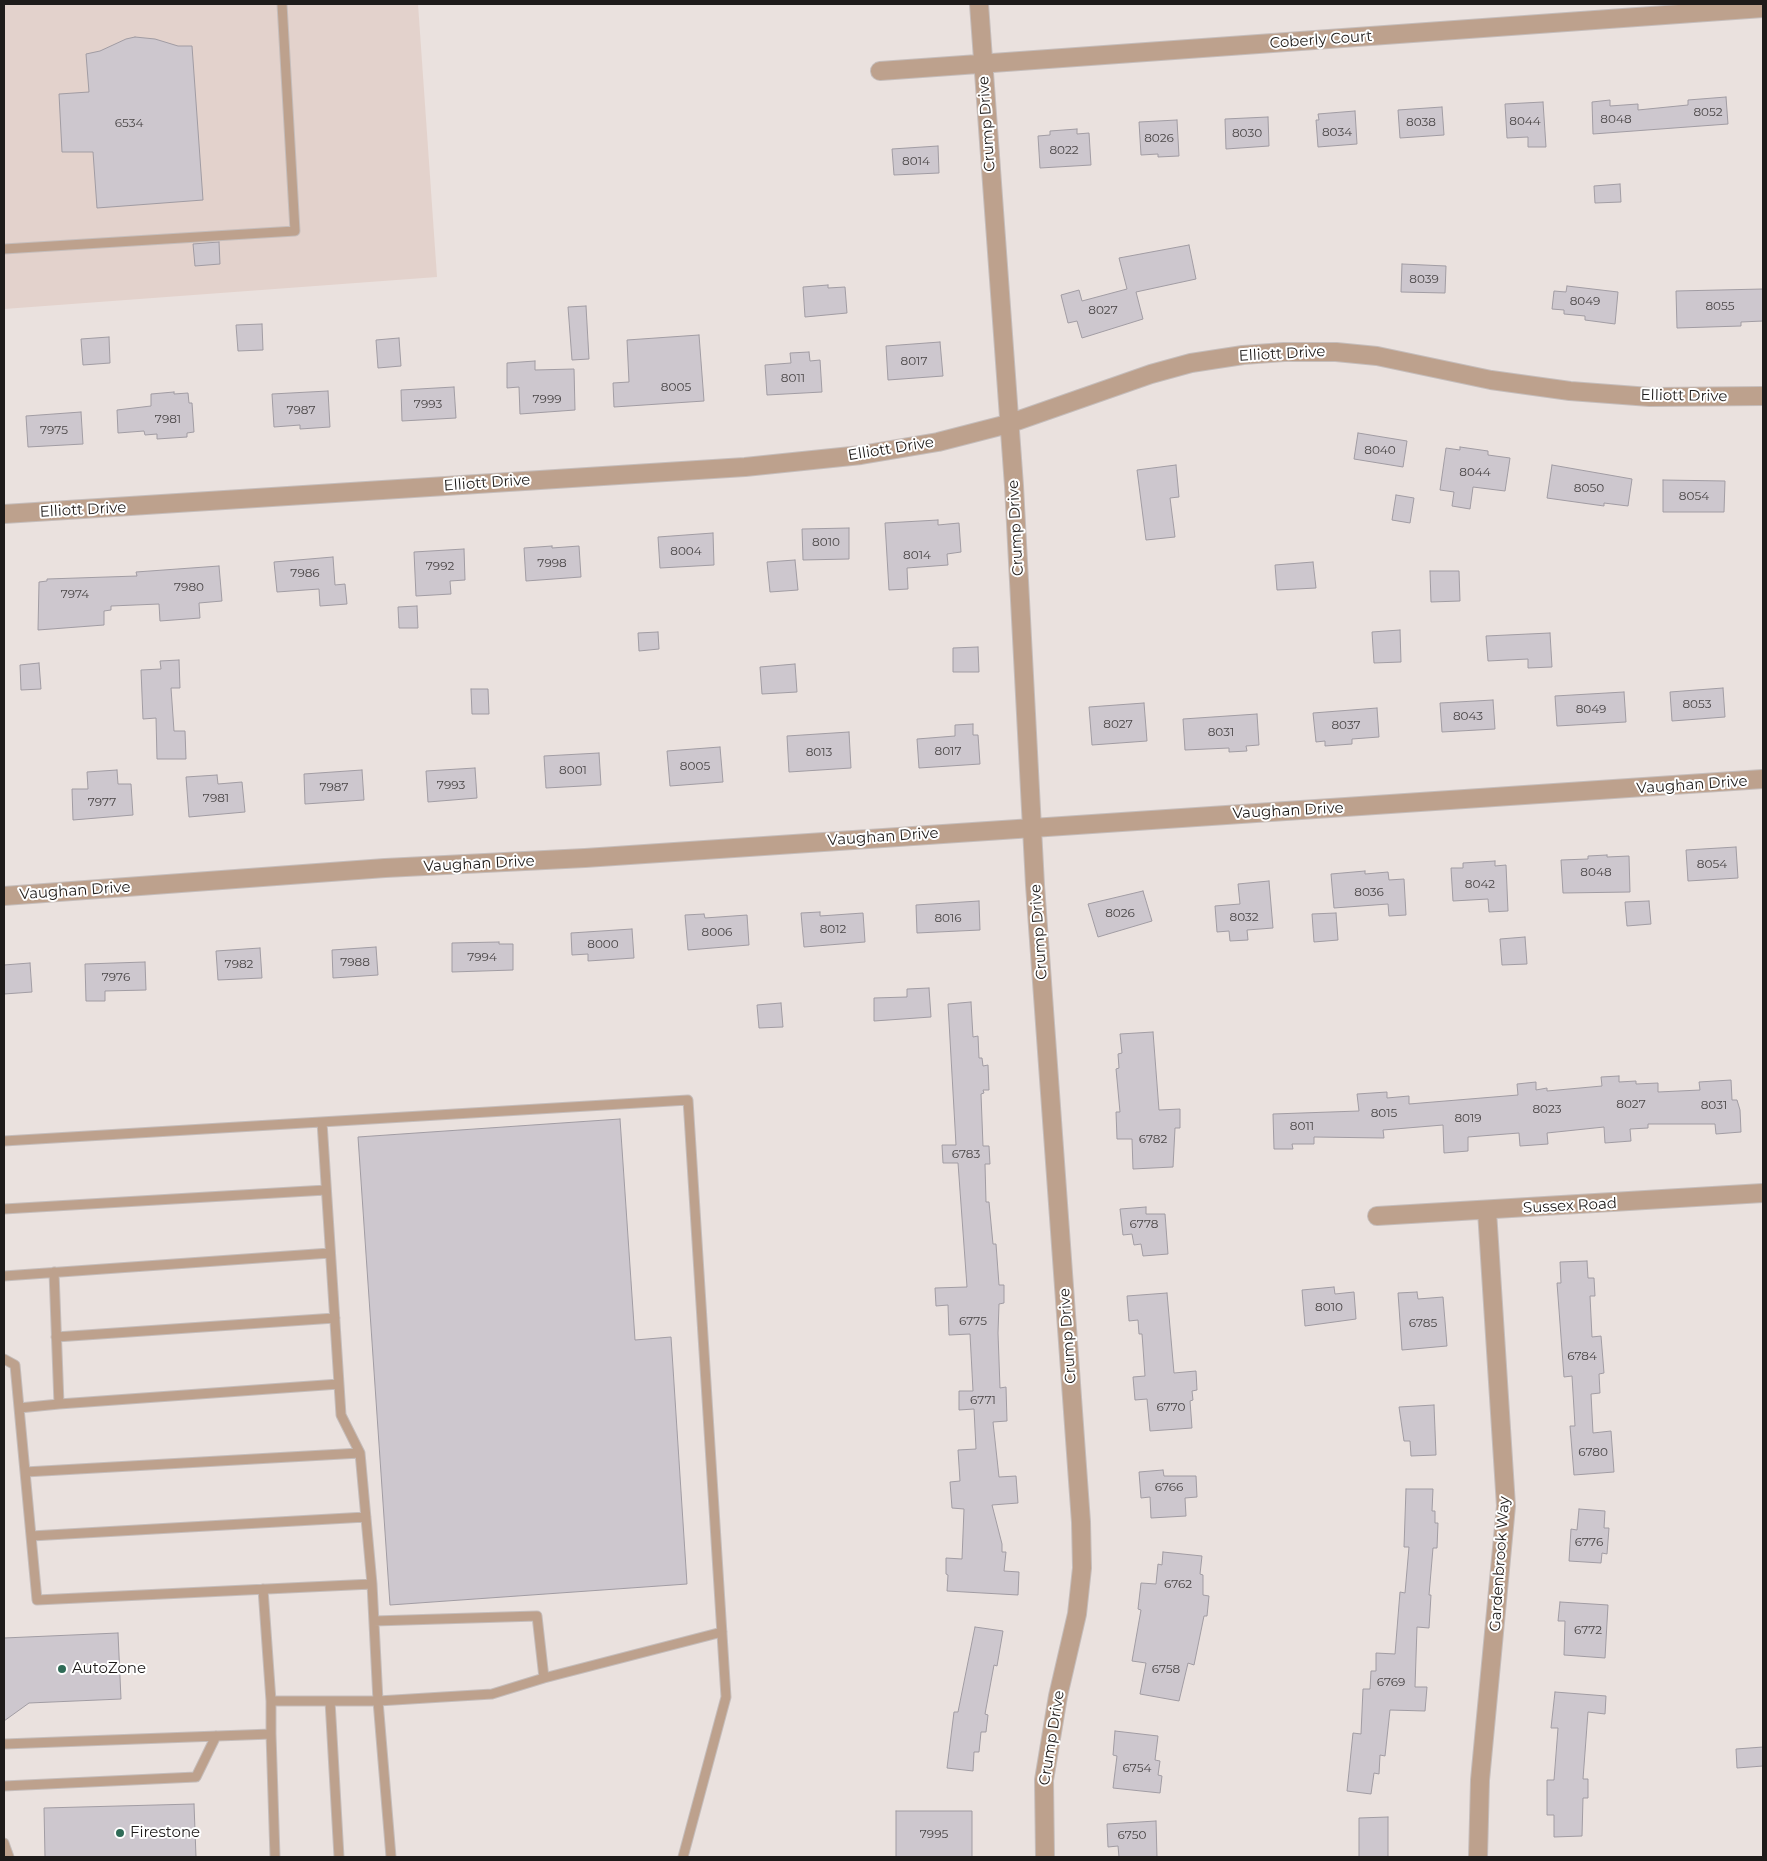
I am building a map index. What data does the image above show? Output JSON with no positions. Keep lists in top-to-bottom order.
{
  "streets": {
    "street": [
      "Coberly Court",
      "Crump Drive",
      "Elliott Drive",
      "Vaughan Drive",
      "Sussex Road",
      "Gardenbrook Way"
    ]
  },
  "crossings": [
    ["Coberly Court", "Crump Drive"],
    ["Crump Drive", "Elliott Drive"],
    ["Crump Drive", "Vaughan Drive"],
    ["Sussex Road", "Gardenbrook Way"]
  ],
  "places": ["AutoZone", "Firestone"],
  "house_numbers": [
    "8052",
    "8048",
    "8044",
    "8038",
    "6534",
    "8034",
    "8030",
    "8026",
    "8022",
    "8014",
    "8039",
    "8049",
    "8055",
    "8027",
    "8017",
    "8011",
    "8005",
    "7999",
    "7993",
    "7987",
    "7981",
    "7975",
    "8040",
    "8044",
    "8050",
    "8054",
    "8010",
    "8004",
    "8014",
    "7998",
    "7992",
    "7986",
    "7980",
    "7974",
    "8053",
    "8049",
    "8043",
    "8027",
    "8037",
    "8031",
    "8017",
    "8013",
    "8005",
    "8001",
    "7993",
    "7987",
    "7981",
    "7977",
    "8054",
    "8048",
    "8042",
    "8036",
    "8026",
    "8032",
    "8016",
    "8012",
    "8006",
    "8000",
    "7994",
    "7988",
    "7982",
    "7976",
    "8027",
    "8031",
    "8023",
    "8015",
    "8019",
    "8011",
    "6782",
    "6783",
    "6778",
    "8010",
    "6775",
    "6785",
    "6784",
    "6771",
    "6770",
    "6780",
    "6766",
    "6776",
    "6762",
    "6772",
    "6758",
    "6769",
    "6754",
    "7995",
    "6750"
  ]
}
